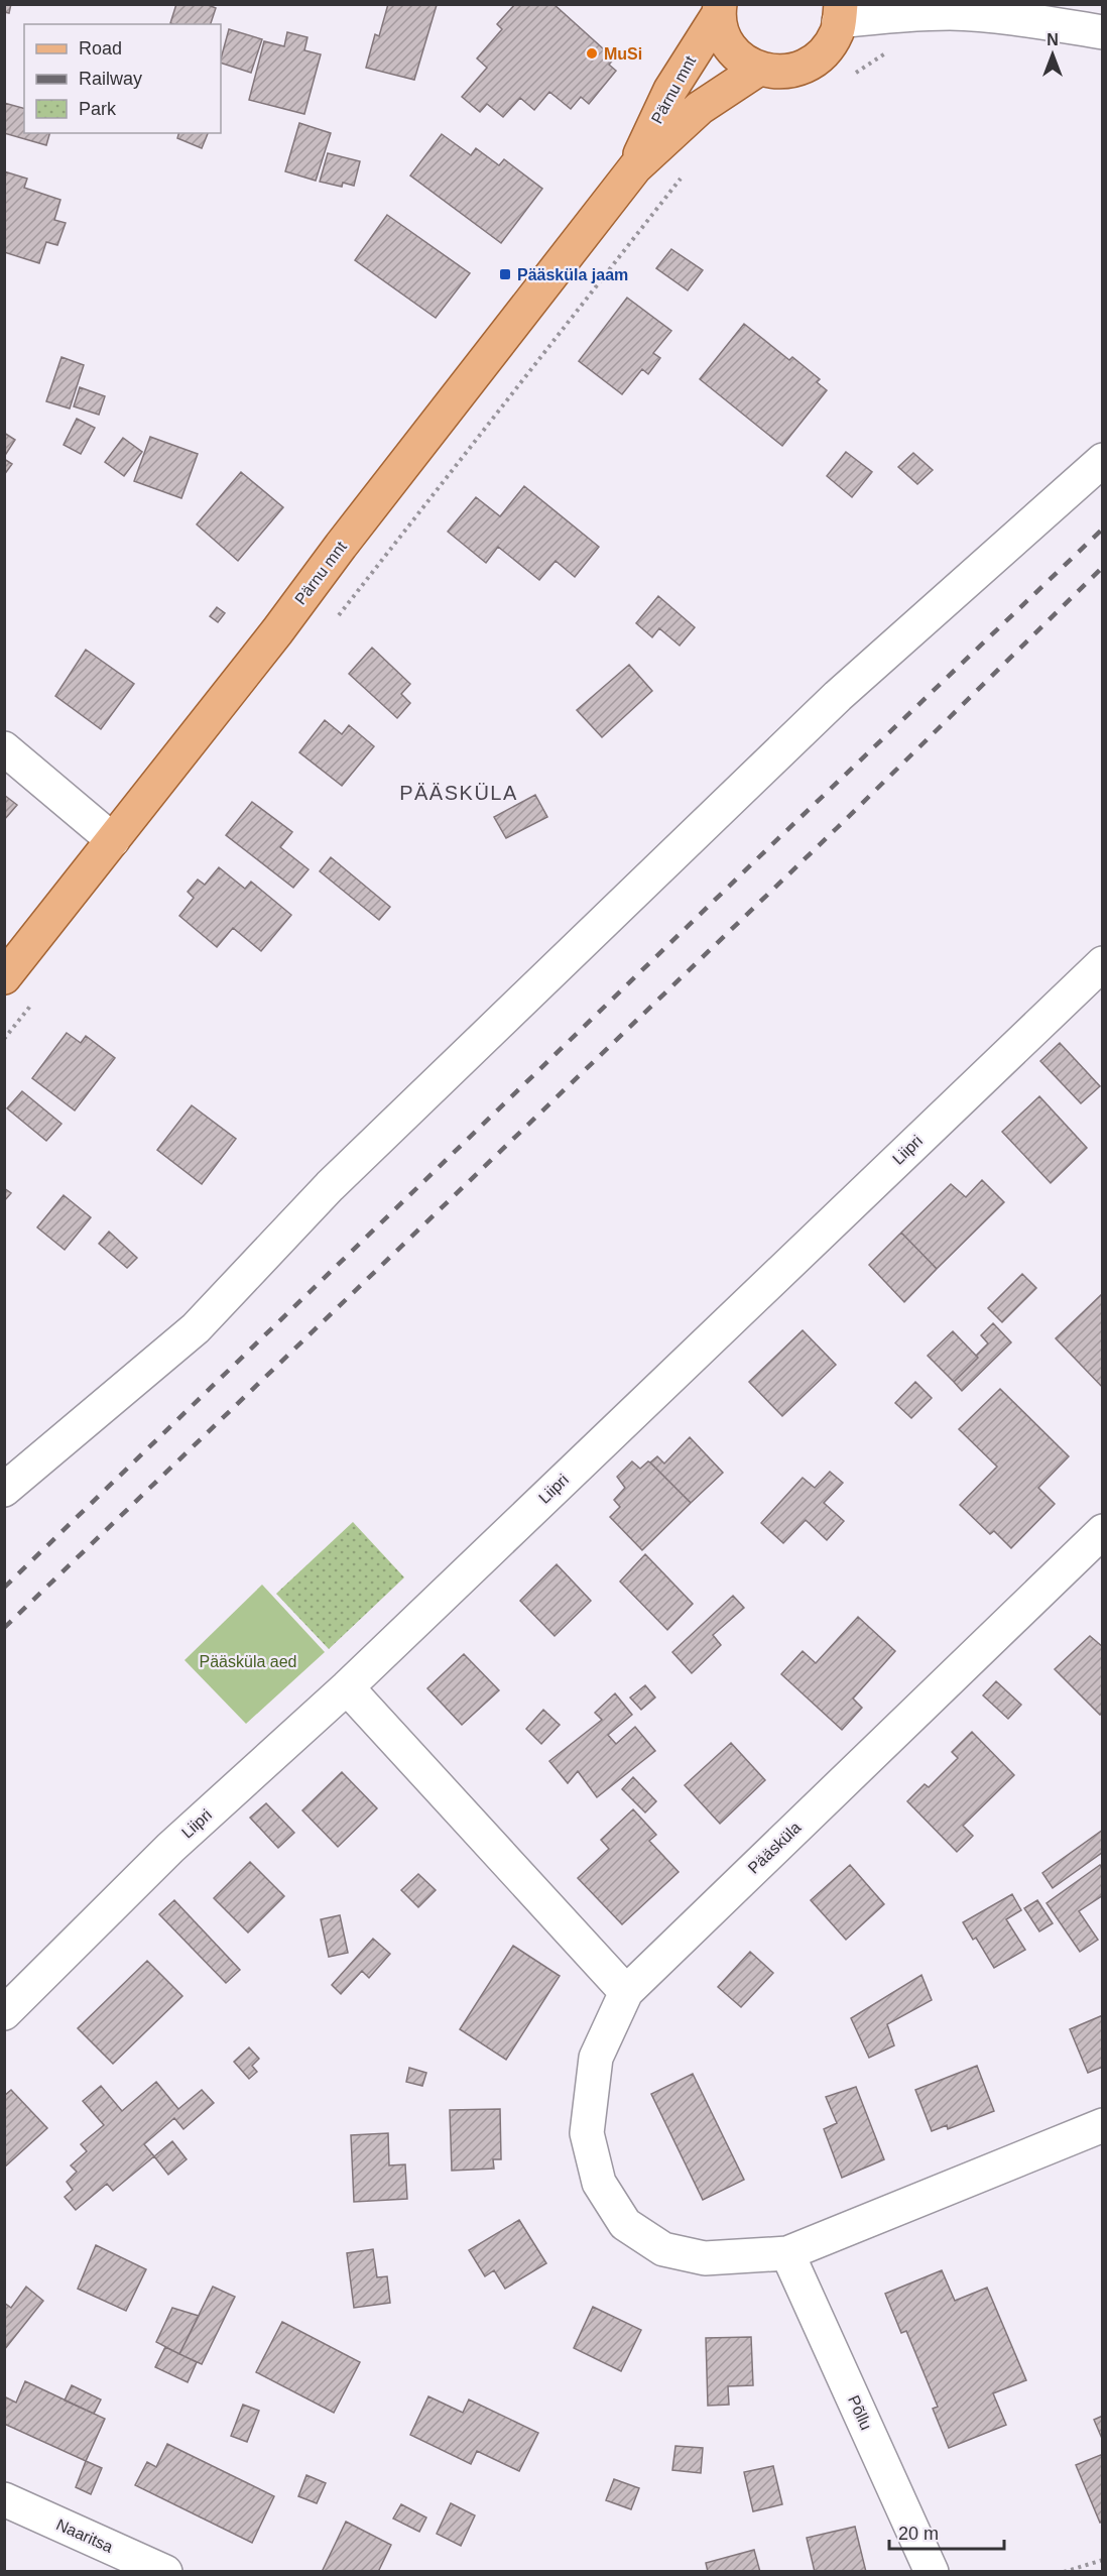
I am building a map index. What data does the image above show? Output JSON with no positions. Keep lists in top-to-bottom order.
{
  "streets": {
    "main road": ["Pärnu mnt"],
    "street": [
      "Liipri",
      "Pääsküla",
      "Põllu",
      "Naaritsa"
    ]
  },
  "crossings": [
    ["Pääsküla", "Põllu"]
  ],
  "districts": ["PÄÄSKÜLA"],
  "parks": ["Pääsküla aed"],
  "places": {
    "other": ["MuSi"],
    "transit": ["Pääsküla jaam"]
  },
  "legend": ["Road", "Railway", "Park"],
  "scale_bar": "20 m",
  "north": "top"
}
